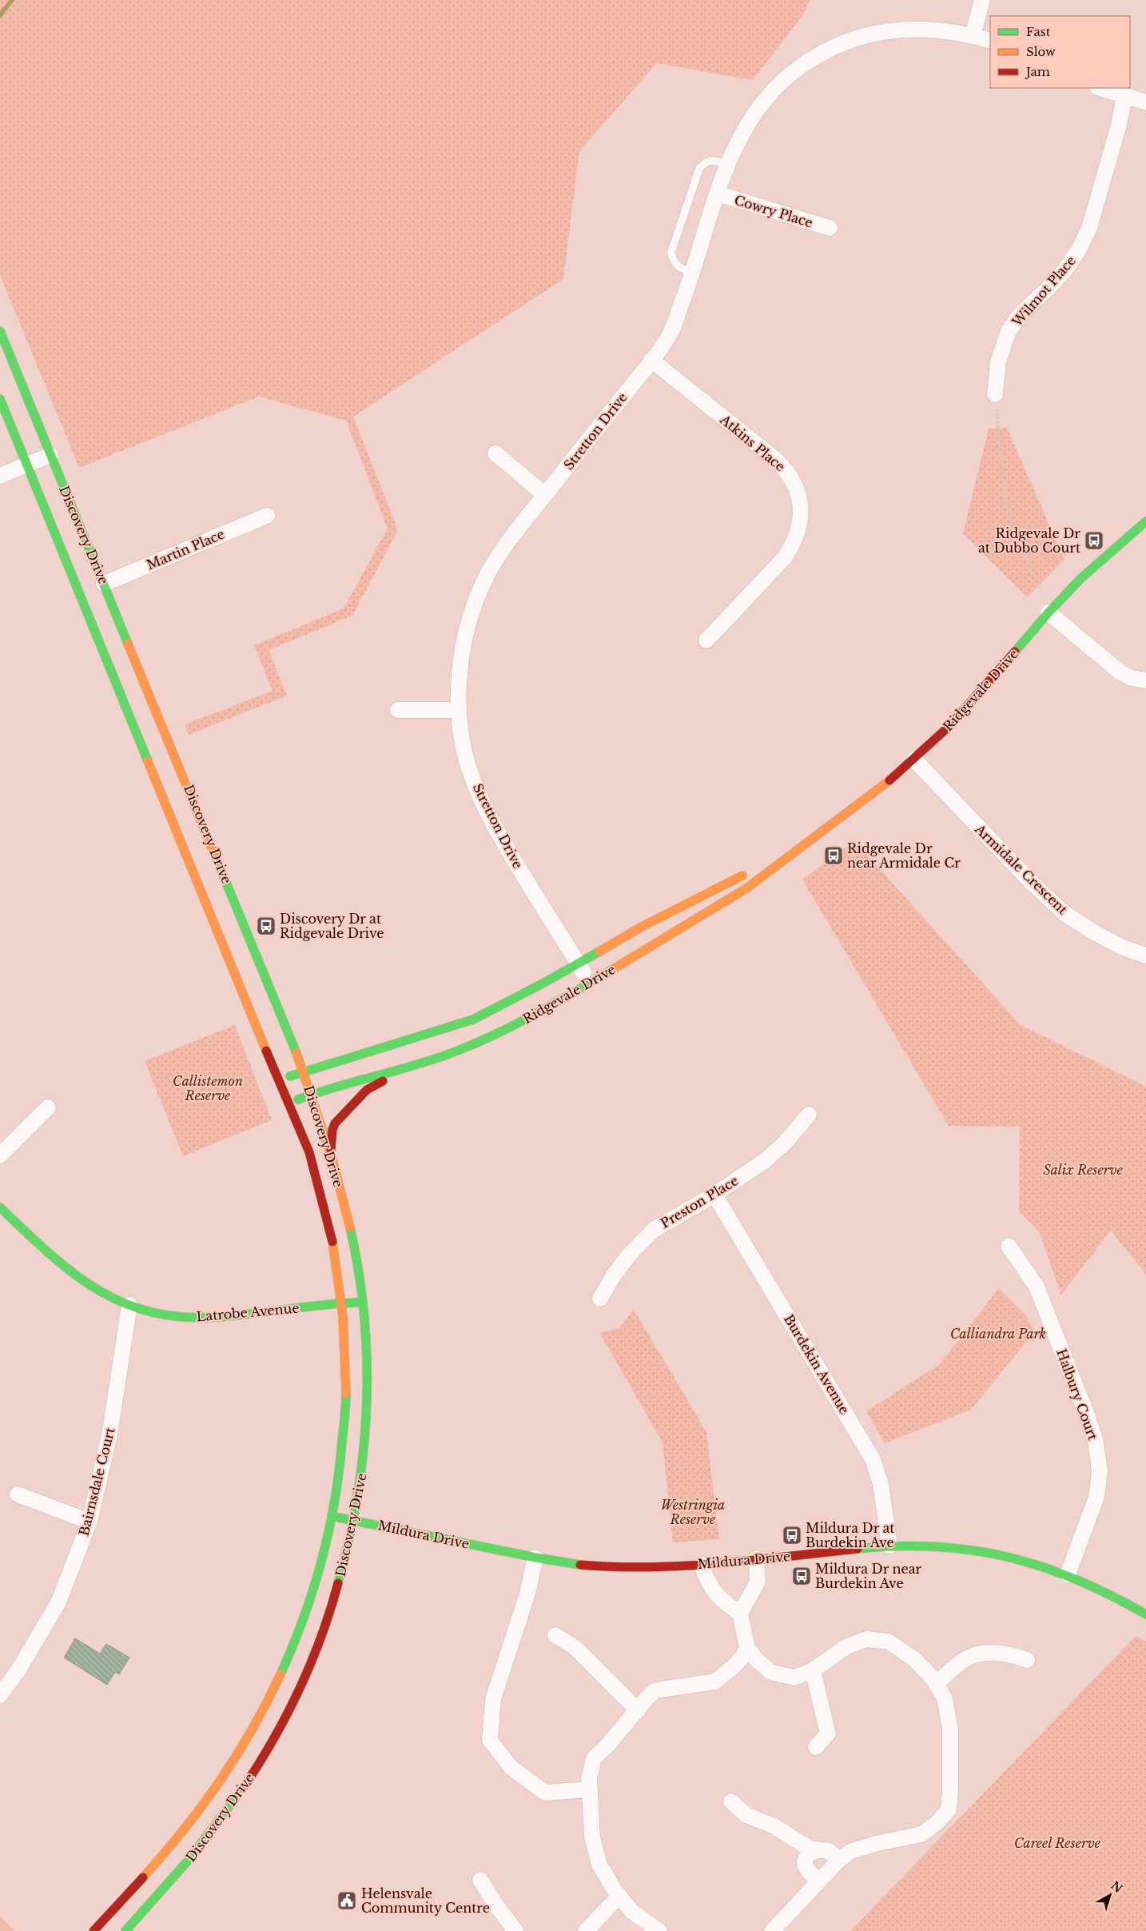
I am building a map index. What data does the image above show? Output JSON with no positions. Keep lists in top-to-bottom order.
{
  "streets": {
    "main road": [
      "Discovery Drive",
      "Ridgevale Drive",
      "Latrobe Avenue",
      "Mildura Drive"
    ],
    "street": [
      "Cowry Place",
      "Wilmot Place",
      "Stretton Drive",
      "Atkins Place",
      "Martin Place",
      "Armidale Crescent",
      "Preston Place",
      "Burdekin Avenue",
      "Halbury Court",
      "Bairnsdale Court"
    ]
  },
  "crossings": [
    ["Cowry Place", "Stretton Drive"],
    ["Stretton Drive", "Atkins Place"],
    ["Stretton Drive", "Ridgevale Drive"],
    ["Discovery Drive", "Martin Place"],
    ["Discovery Drive", "Ridgevale Drive"],
    ["Discovery Drive", "Latrobe Avenue"],
    ["Discovery Drive", "Mildura Drive"],
    ["Ridgevale Drive", "Armidale Crescent"],
    ["Preston Place", "Burdekin Avenue"],
    ["Latrobe Avenue", "Bairnsdale Court"],
    ["Burdekin Avenue", "Mildura Drive"],
    ["Halbury Court", "Mildura Drive"]
  ],
  "parks": [
    "Callistemon Reserve",
    "Salix Reserve",
    "Calliandra Park",
    "Westringia Reserve",
    "Careel Reserve"
  ],
  "places": {
    "bus stop": [
      "Ridgevale Dr at Dubbo Court",
      "Ridgevale Dr near Armidale Cr",
      "Discovery Dr at Ridgevale Drive",
      "Mildura Dr at Burdekin Ave",
      "Mildura Dr near Burdekin Ave"
    ],
    "public building": ["Helensvale Community Centre"]
  },
  "legend": ["Fast", "Slow", "Jam"],
  "north": "top right"
}
